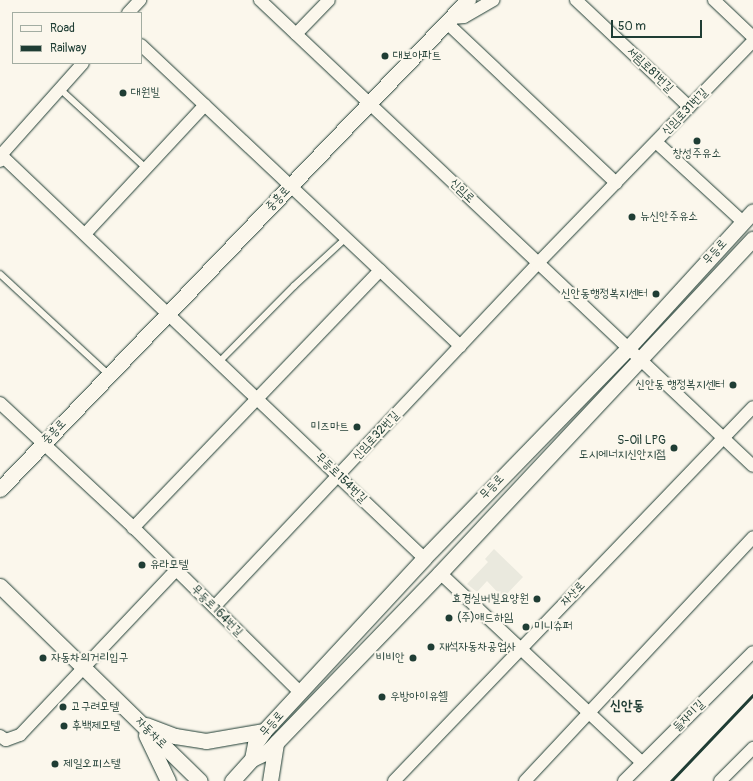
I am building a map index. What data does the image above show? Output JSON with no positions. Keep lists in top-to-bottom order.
{
  "streets": {
    "street": [
      "서림로81번길",
      "신임로31번길",
      "신임로",
      "중흥로",
      "무등로",
      "신임로32번길",
      "무등로154번길",
      "자산로",
      "무등로164번길",
      "들자미길",
      "자동차로"
    ]
  },
  "crossings": [
    ["서림로81번길", "신임로31번길"],
    ["신임로31번길", "신임로"],
    ["신임로31번길", "무등로"],
    ["신임로31번길", "신임로32번길"],
    ["신임로", "중흥로"],
    ["신임로", "무등로"],
    ["신임로", "신임로32번길"],
    ["신임로", "자산로"],
    ["중흥로", "무등로154번길"],
    ["중흥로", "무등로164번길"],
    ["무등로", "무등로154번길"],
    ["무등로", "무등로164번길"],
    ["신임로32번길", "무등로154번길"],
    ["신임로32번길", "무등로164번길"]
  ],
  "districts": ["신안동"],
  "places": [
    "대보아파트",
    "대원빌",
    "창성주유소",
    "뉴신안주유소",
    "신안동행정복지센터",
    "신안동 행정복지센터",
    "미즈마트",
    "S-Oil LPG 도시에너지신안지점",
    "유라모텔",
    "효경실버빌요양원",
    "(주)애드하임",
    "미니슈퍼",
    "재석자동차공업사",
    "자동차의거리입구",
    "비비안",
    "우방아이유쉘",
    "고구려모텔",
    "후백제모텔",
    "제일오피스텔"
  ],
  "legend": ["Road", "Railway"],
  "scale_bar": "50 m"
}
